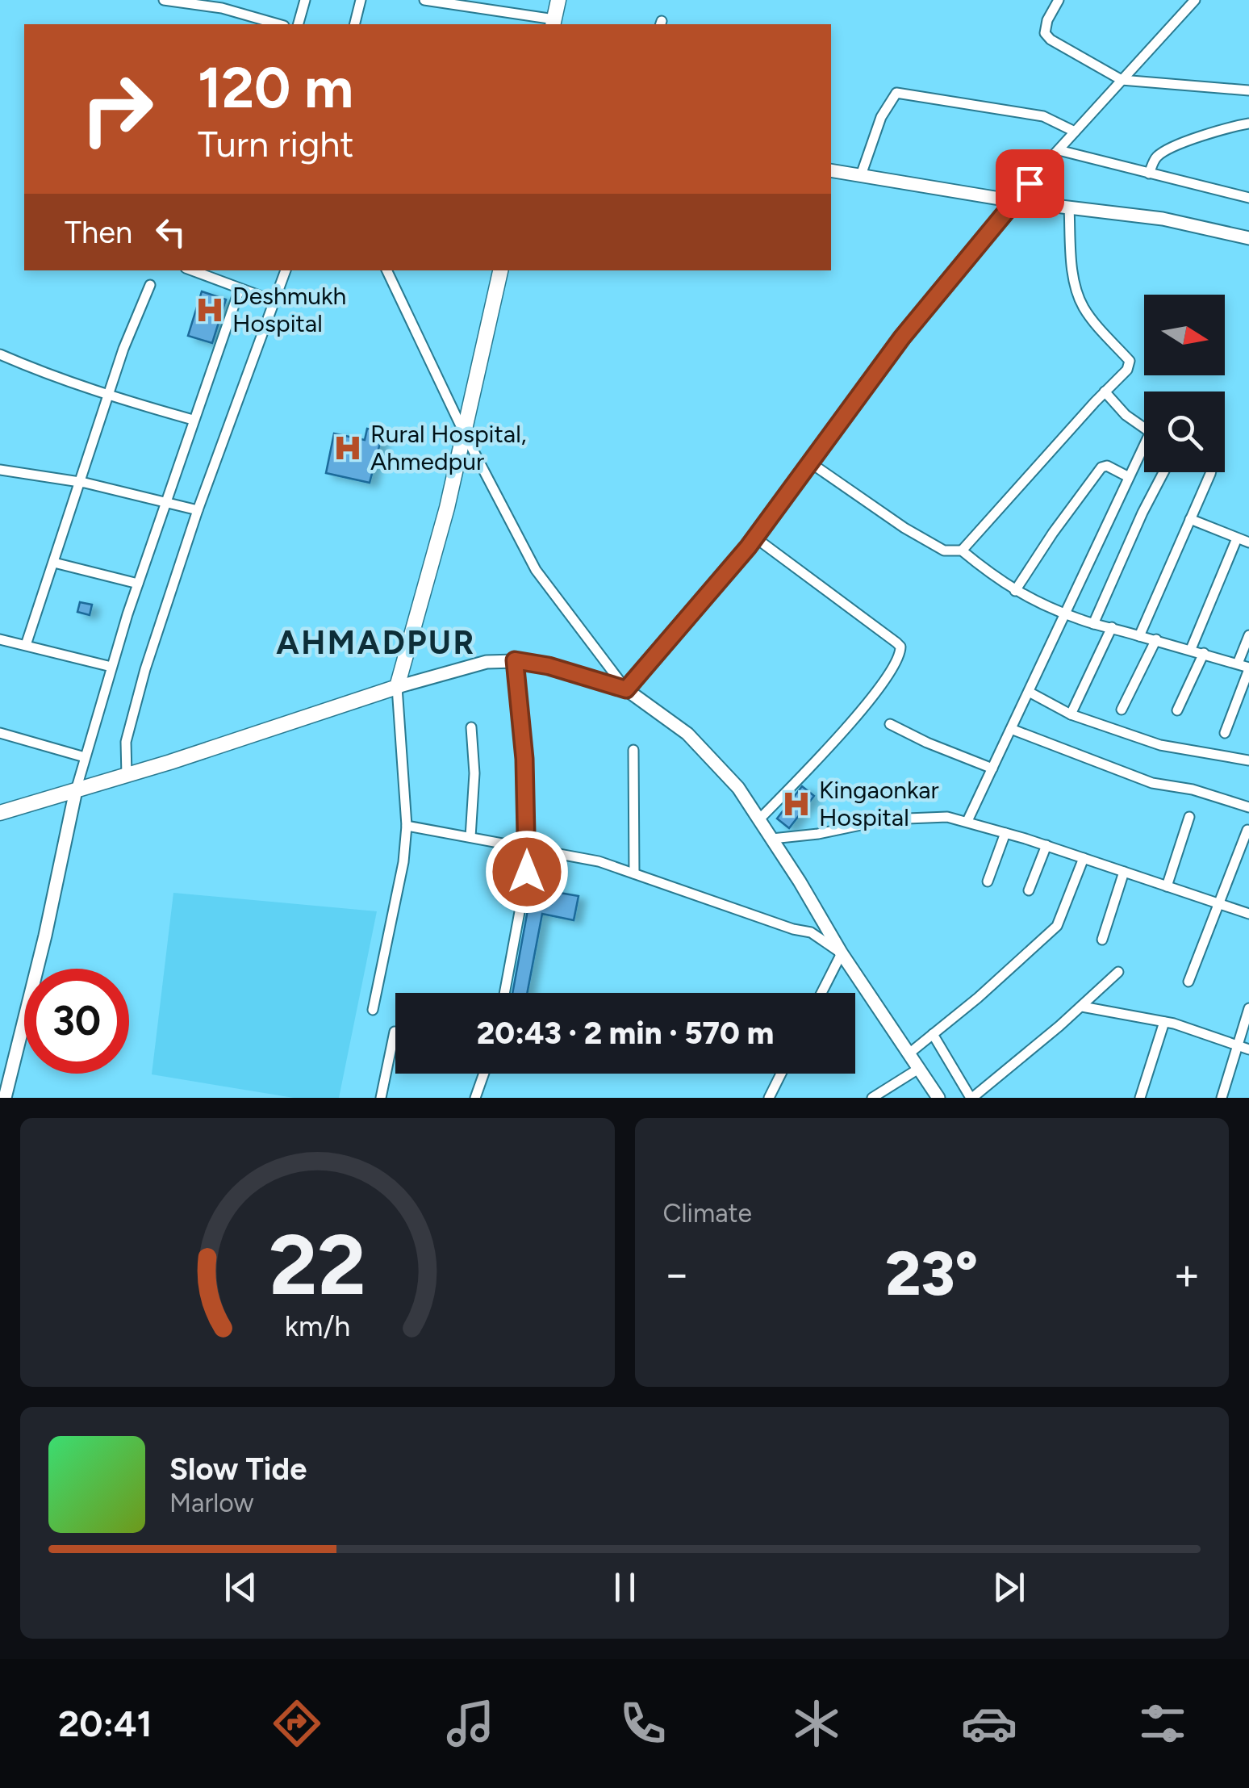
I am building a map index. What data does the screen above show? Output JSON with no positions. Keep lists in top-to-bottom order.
{
  "districts": ["AHMADPUR"],
  "places": {
    "hospital": ["Deshmukh Hospital", "Rural Hospital, Ahmedpur", "Kingaonkar Hospital"]
  },
  "north": "right",
  "page": {
    "turn": ["120 m", "Turn right"],
    "then": "Then",
    "limit": "30",
    "trip": "20:43 · 2 min · 570 m",
    "tile": "Climate",
    "heat": ["−", "23°", "+"],
    "song": ["Slow Tide", "Marlow"],
    "tabs": "20:41",
    "gauge": ["22", "km/h"]
  }
}
